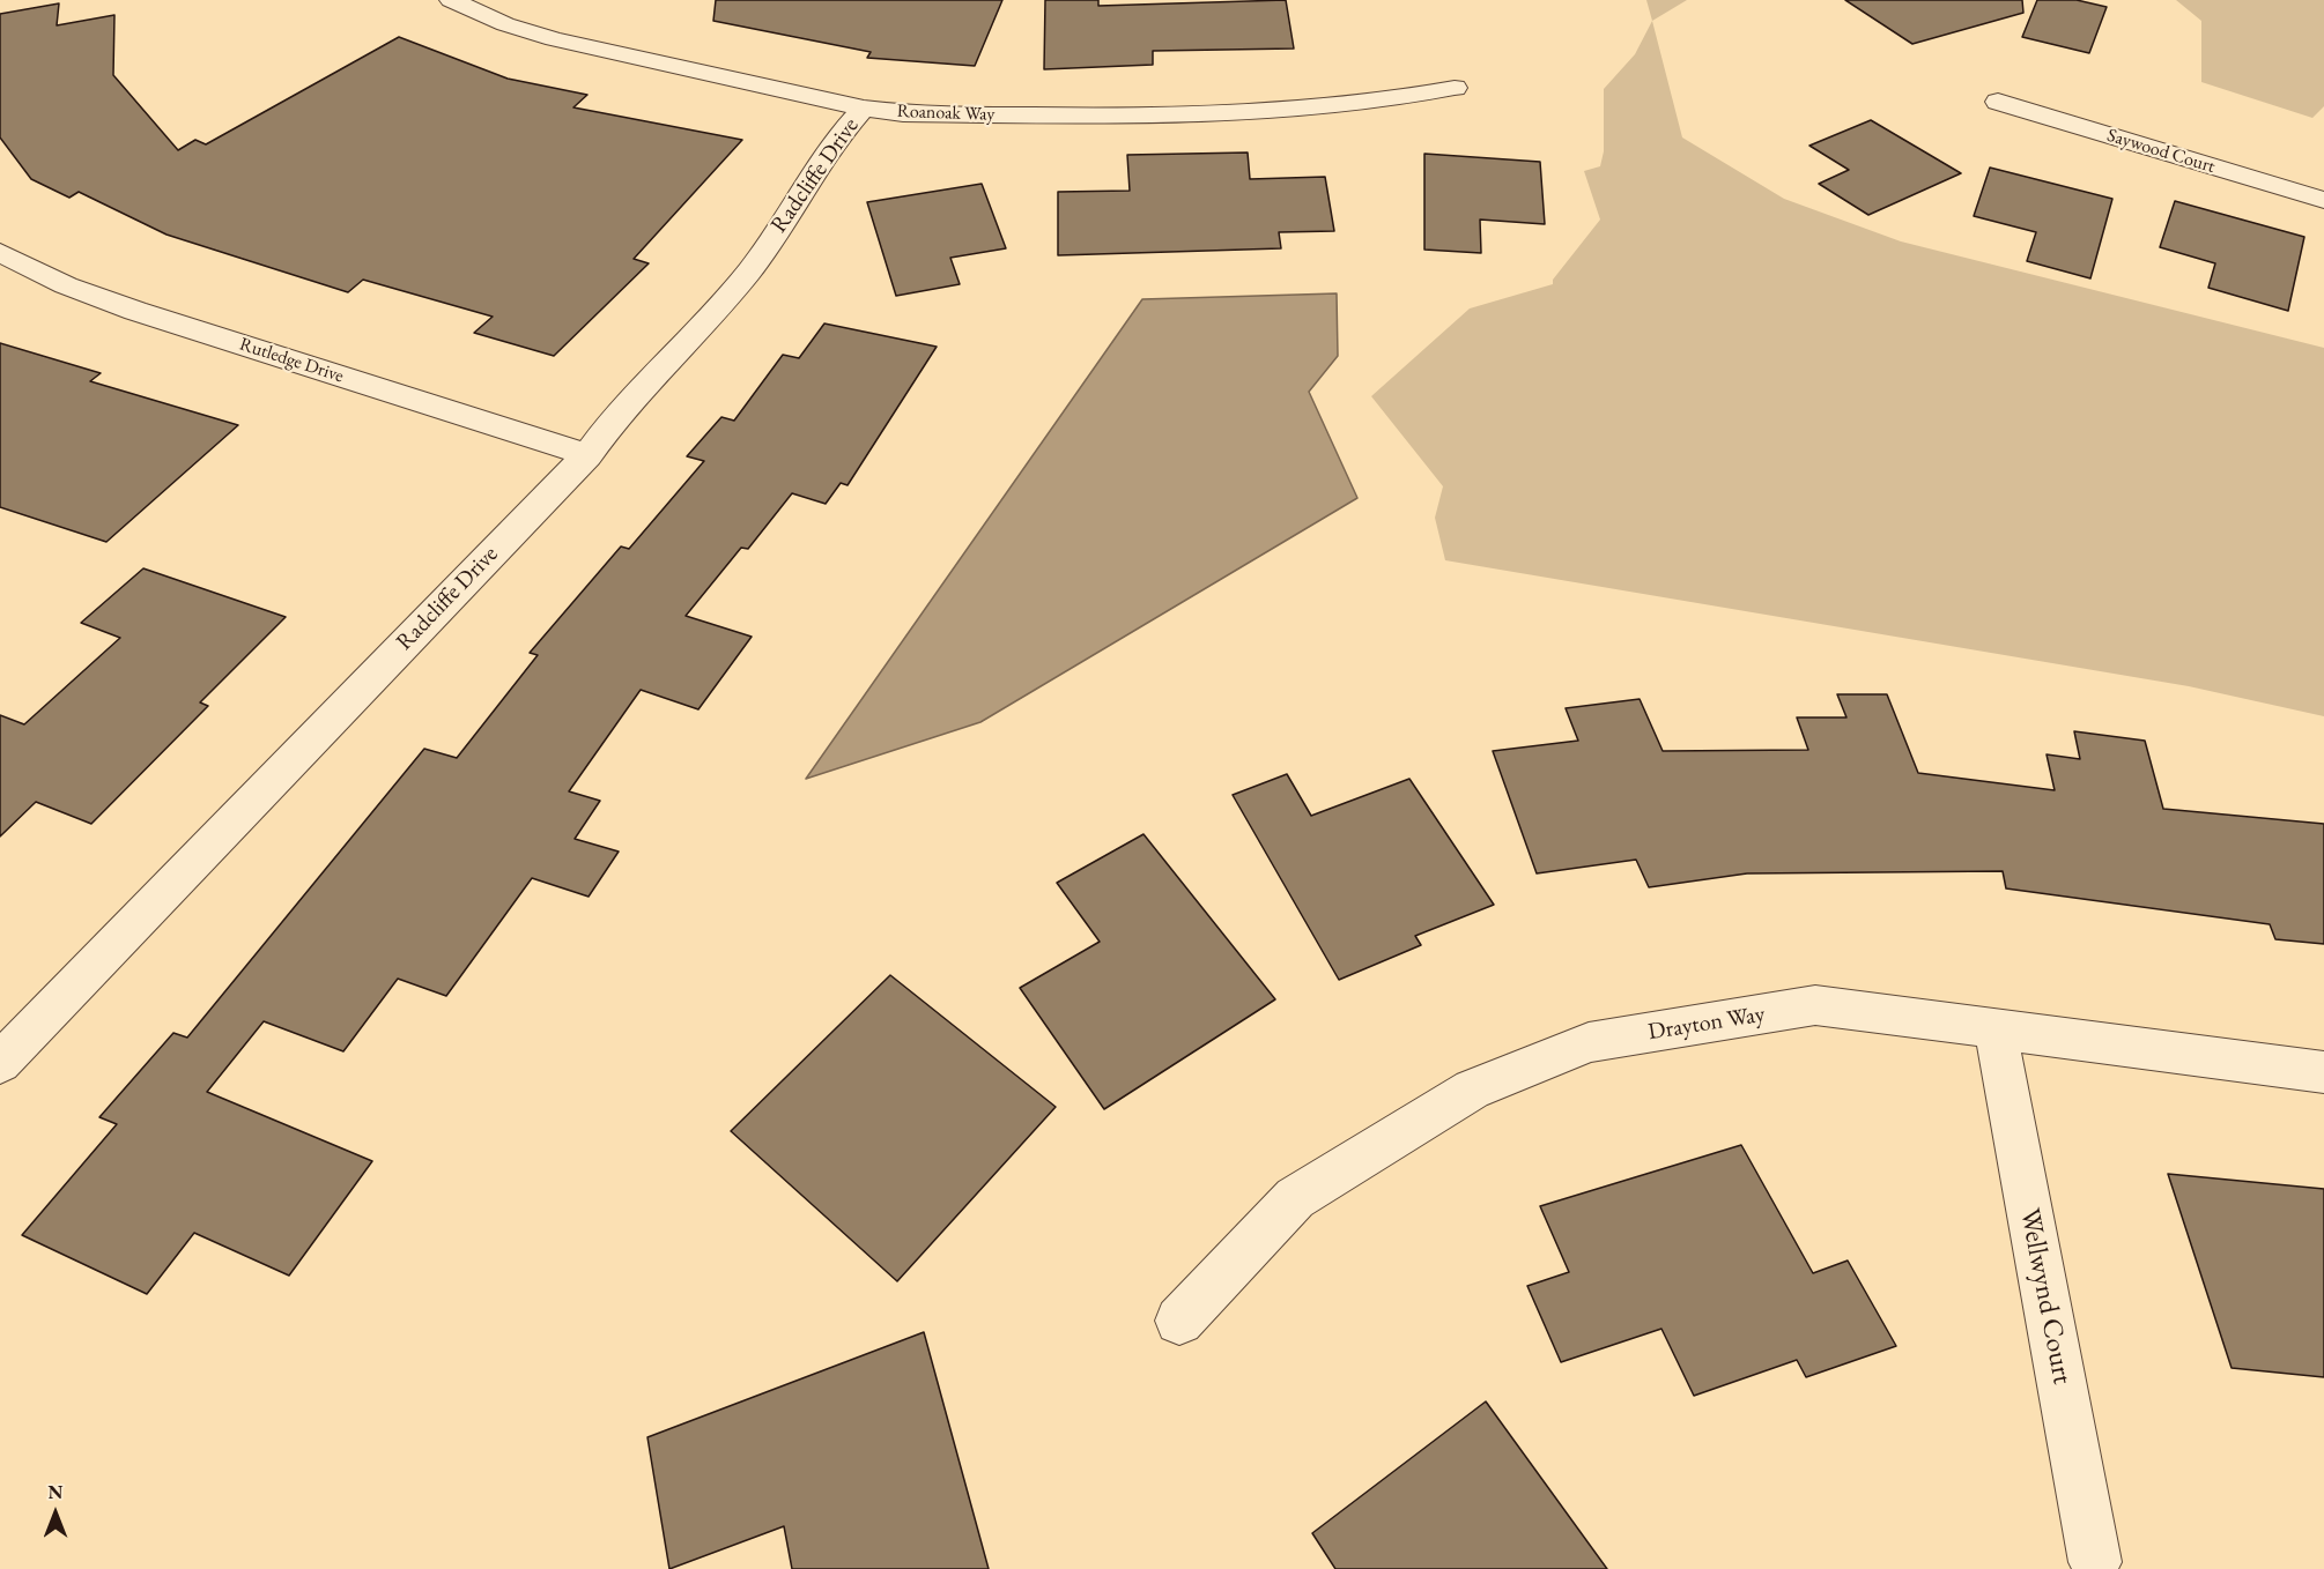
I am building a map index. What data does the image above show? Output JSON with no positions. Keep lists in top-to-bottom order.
{
  "streets": {
    "street": [
      "Roanoak Way",
      "Saywood Court",
      "Radcliffe Drive",
      "Rutledge Drive",
      "Drayton Way",
      "Wellwynd Court"
    ]
  },
  "crossings": [
    ["Roanoak Way", "Radcliffe Drive"],
    ["Radcliffe Drive", "Rutledge Drive"],
    ["Drayton Way", "Wellwynd Court"]
  ],
  "north": "top"
}
